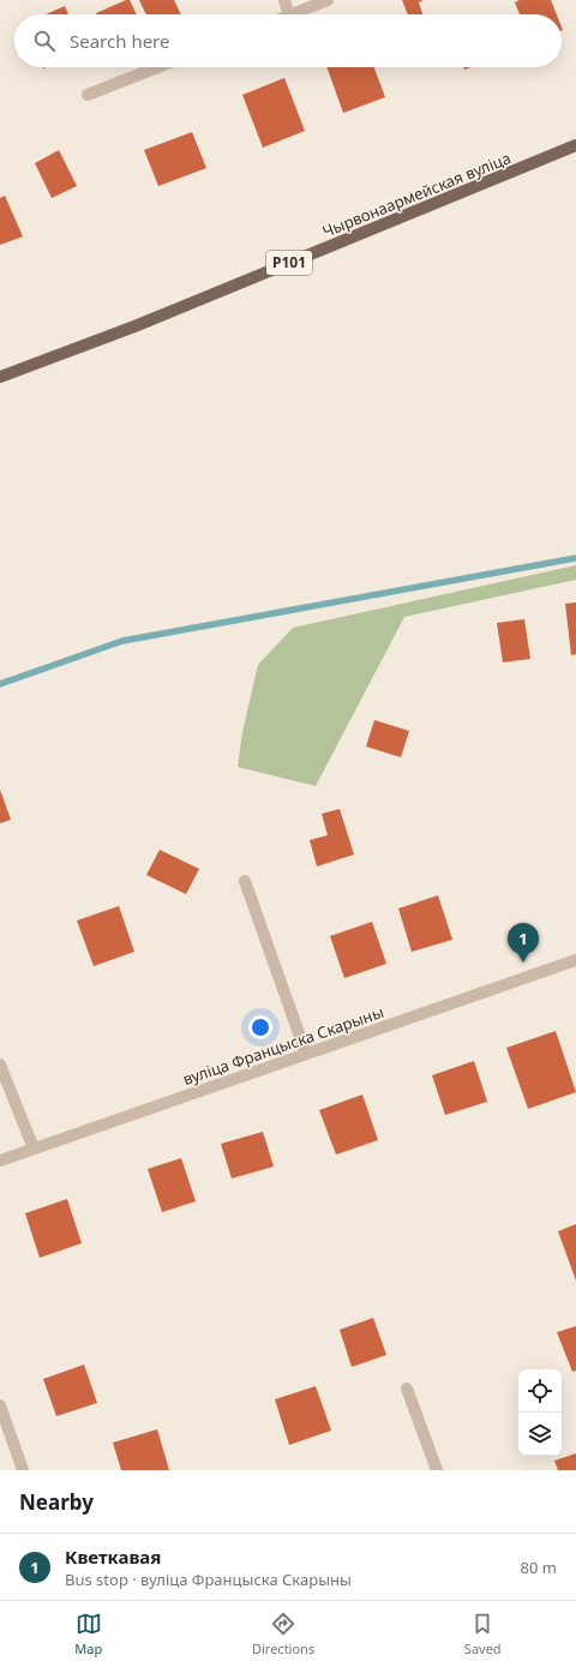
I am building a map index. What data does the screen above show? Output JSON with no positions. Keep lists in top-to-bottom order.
{
  "streets": {
    "main road": ["Чырвонаармейская вуліца", "Р101"],
    "street": ["вуліца Францыска Скарыны"]
  },
  "page": {
    "search": "Search here",
    "pins": "1",
    "heading": "Nearby",
    "list": [
      {
        "mark": "1",
        "name": "Кветкавая",
        "note": "Bus stop · вуліца Францыска Скарыны",
        "value": "80 m"
      }
    ],
    "nav": ["Map", "Directions", "Saved"]
  }
}
